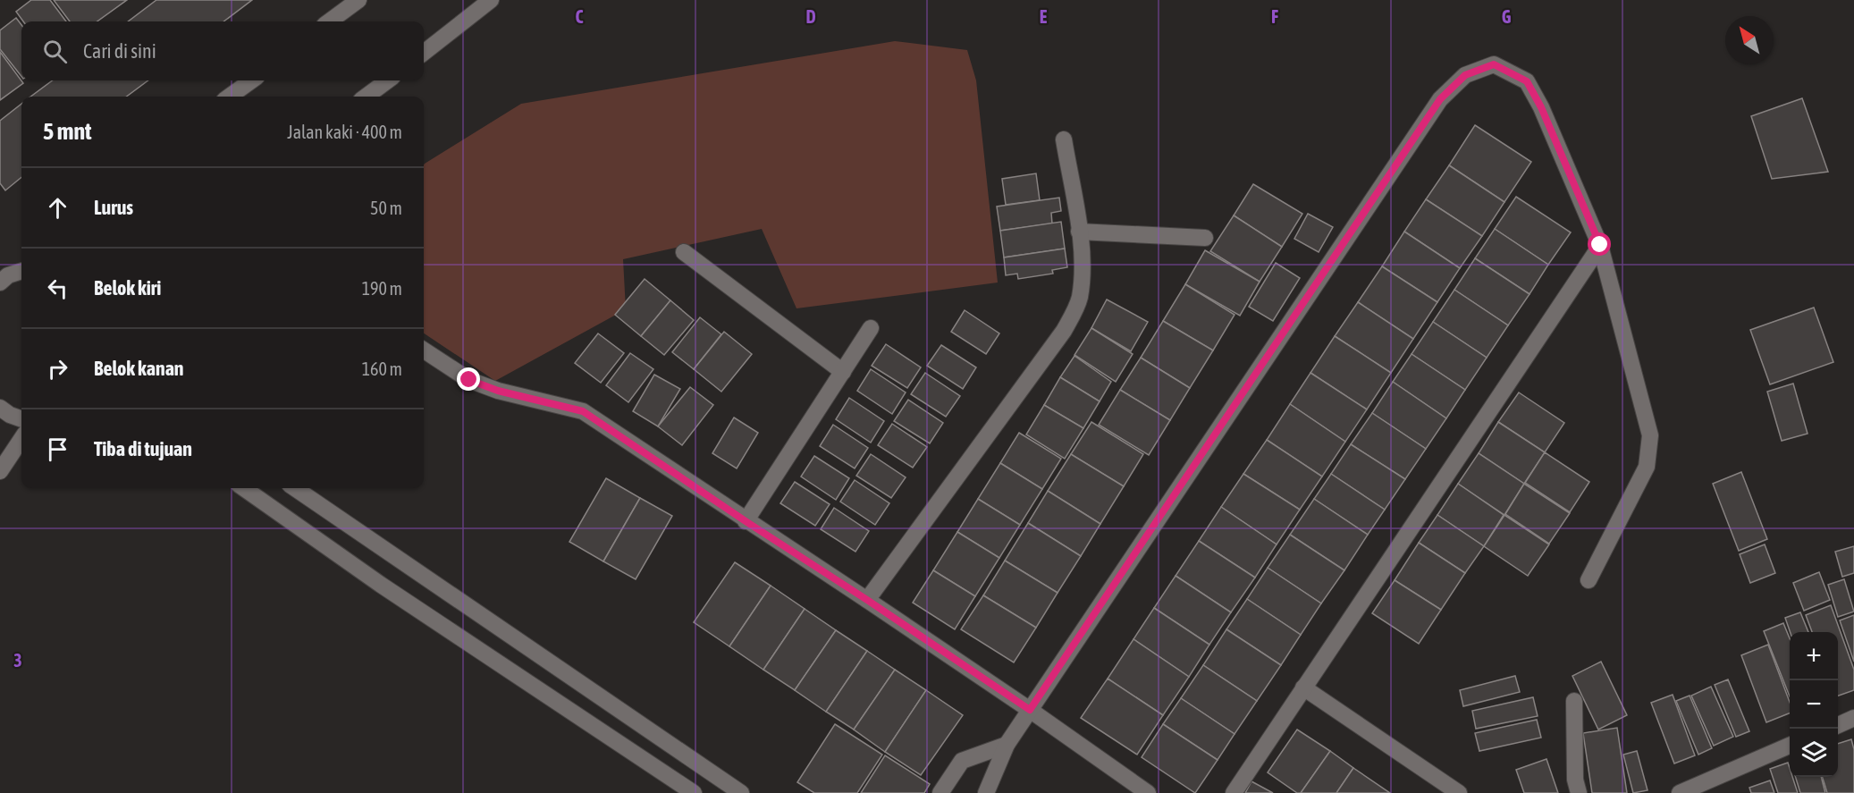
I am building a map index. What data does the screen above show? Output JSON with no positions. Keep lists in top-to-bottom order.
{
  "north": "top left",
  "page": {
    "search": "Cari di sini",
    "heading": ["5 mnt", "Jalan kaki · 400 m"],
    "list": [
      ["Lurus", "50 m"],
      ["Belok kiri", "190 m"],
      ["Belok kanan", "160 m"],
      "Tiba di tujuan"
    ],
    "map_buttons": ["+", "−"]
  },
  "grid": {
    "columns": [
      "C",
      "D",
      "E",
      "F",
      "G"
    ],
    "rows": ["3"]
  }
}
